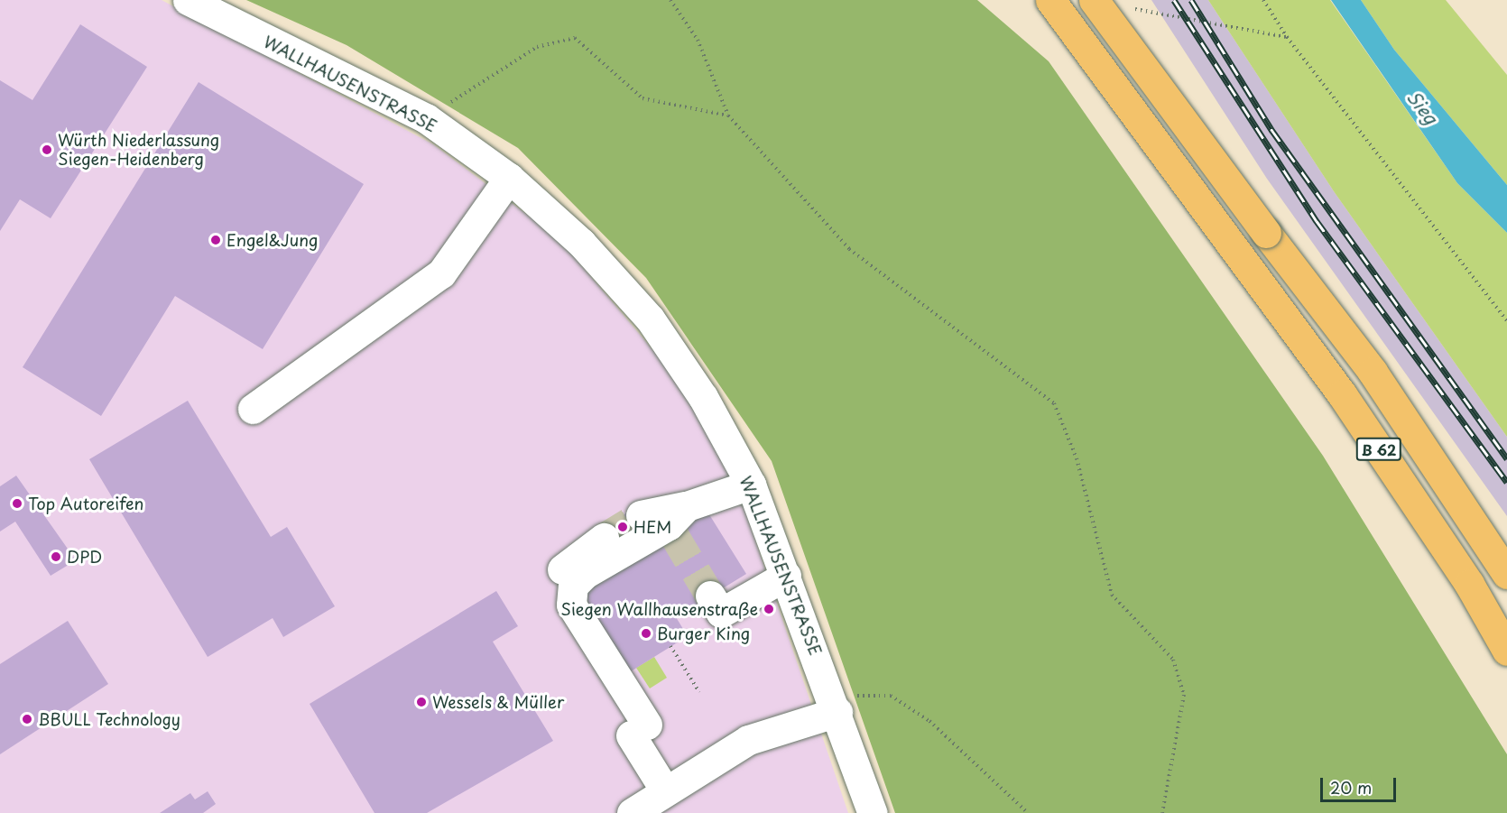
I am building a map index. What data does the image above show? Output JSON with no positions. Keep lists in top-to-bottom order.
{
  "streets": {
    "highway": ["B 62"],
    "street": ["WALLHAUSENSTRASSE"]
  },
  "water": ["Sieg"],
  "places": [
    "Würth Niederlassung Siegen-Heidenberg",
    "Engel&Jung",
    "Top Autoreifen",
    "HEM",
    "DPD",
    "Siegen Wallhausenstraße",
    "Burger King",
    "Wessels & Müller",
    "BBULL Technology"
  ],
  "scale_bar": "20 m"
}
